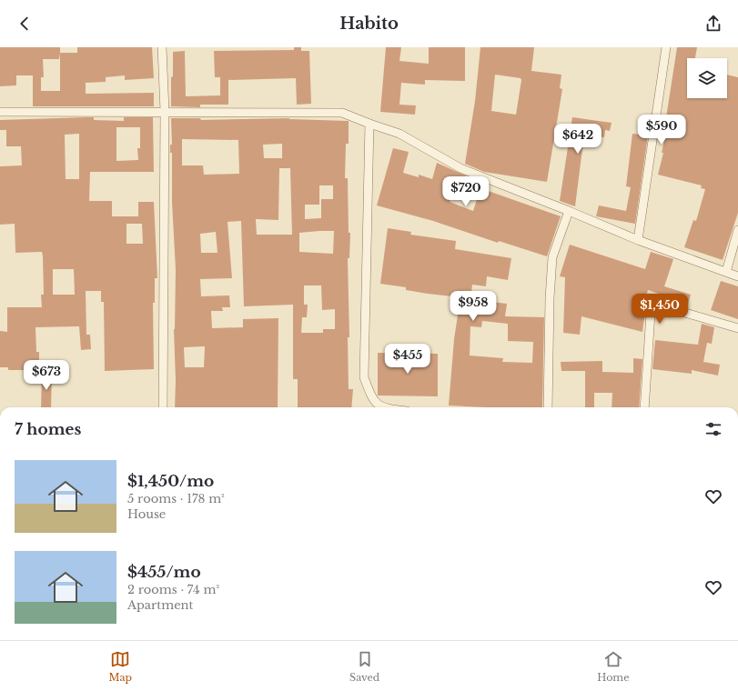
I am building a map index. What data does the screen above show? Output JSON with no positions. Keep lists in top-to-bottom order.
{
  "page": {
    "header": "Habito",
    "price": [
      "$590",
      "$642",
      "$720",
      "$958",
      "$1,450",
      "$455",
      "$673"
    ],
    "heading": "7 homes",
    "list": [
      {
        "name": "$1,450/mo",
        "note": "5 rooms · 178 m² · House"
      },
      {
        "name": "$455/mo",
        "note": "2 rooms · 74 m² · Apartment"
      }
    ],
    "tabs": ["Map", "Saved", "Home"]
  }
}
